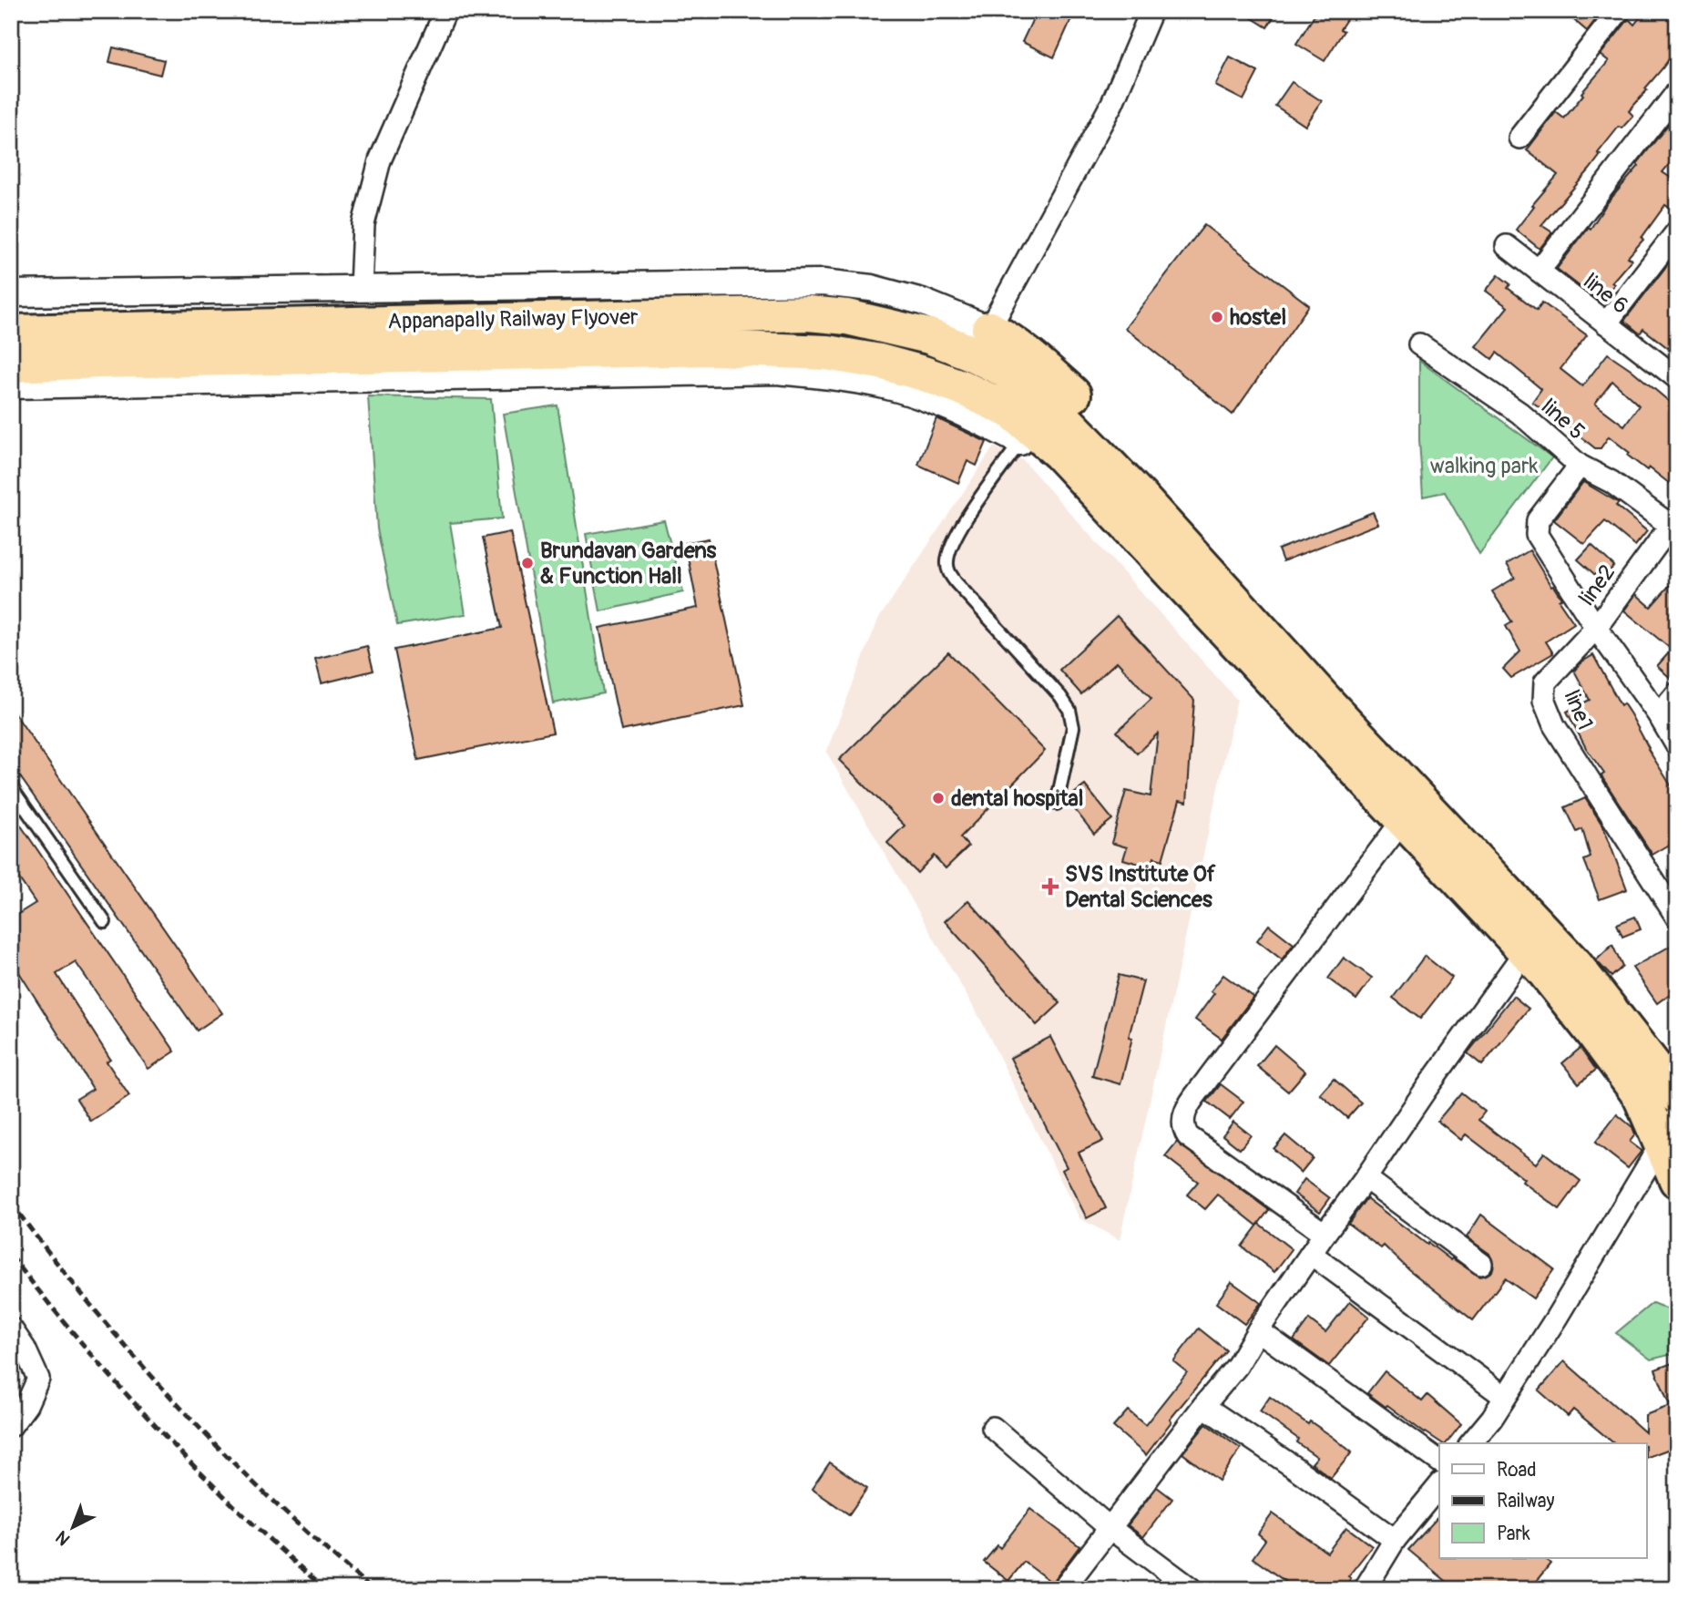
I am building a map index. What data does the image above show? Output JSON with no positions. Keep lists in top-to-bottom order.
{
  "streets": {
    "highway": ["Appanapally Railway Flyover"],
    "street": [
      "line 6",
      "line 5",
      "line2",
      "line1"
    ]
  },
  "crossings": [
    ["line 5", "line2"],
    ["line2", "line1"]
  ],
  "parks": ["walking park"],
  "places": {
    "other": ["hostel", "Brundavan Gardens & Function Hall", "dental hospital"],
    "health": ["SVS Institute Of Dental Sciences"]
  },
  "legend": ["Road", "Railway", "Park"],
  "north": "bottom left"
}
